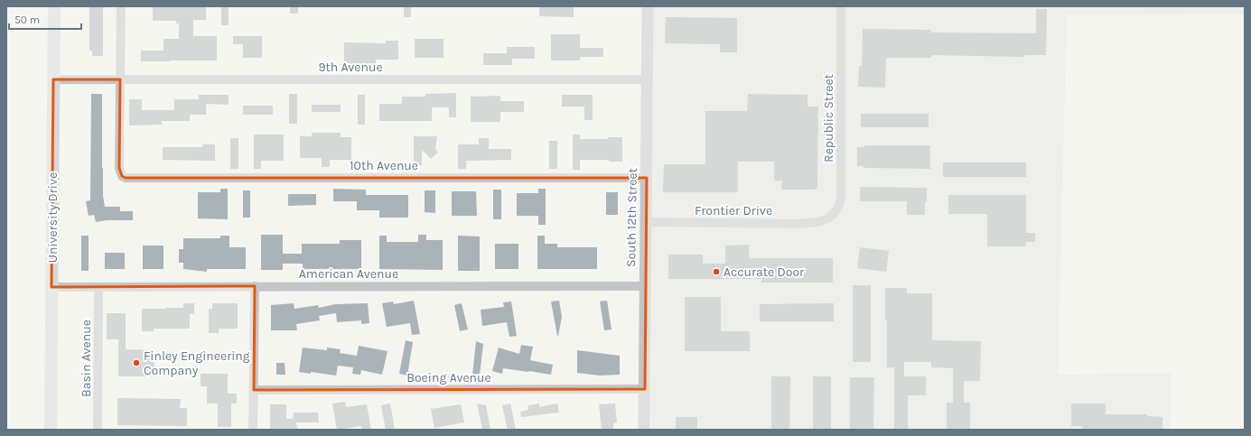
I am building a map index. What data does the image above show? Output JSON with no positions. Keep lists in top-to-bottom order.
{
  "streets": {
    "main road": ["University Drive"],
    "street": [
      "9th Avenue",
      "Republic Street",
      "10th Avenue",
      "Frontier Drive",
      "South 12th Street",
      "American Avenue",
      "Basin Avenue",
      "Boeing Avenue"
    ]
  },
  "crossings": [
    ["9th Avenue", "10th Avenue"],
    ["9th Avenue", "University Drive"],
    ["9th Avenue", "South 12th Street"],
    ["Republic Street", "Frontier Drive"],
    ["10th Avenue", "South 12th Street"],
    ["Frontier Drive", "South 12th Street"],
    ["University Drive", "American Avenue"],
    ["South 12th Street", "American Avenue"],
    ["South 12th Street", "Boeing Avenue"],
    ["American Avenue", "Basin Avenue"]
  ],
  "places": ["Accurate Door", "Finley Engineering Company"],
  "scale_bar": "50 m"
}
